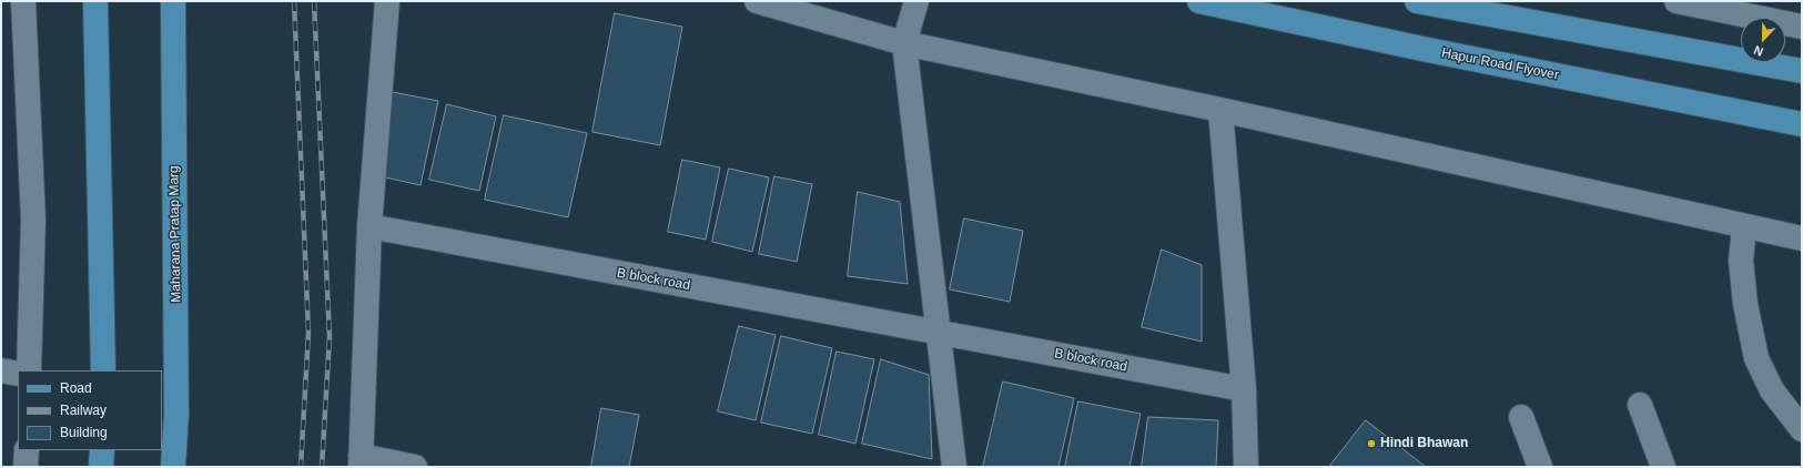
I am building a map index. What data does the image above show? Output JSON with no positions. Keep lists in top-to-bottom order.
{
  "streets": {
    "main road": ["Hapur Road Flyover", "Maharana Pratap Marg"],
    "street": ["B block road"]
  },
  "places": ["Hindi Bhawan"],
  "legend": ["Road", "Railway", "Building"],
  "north": "bottom"
}
